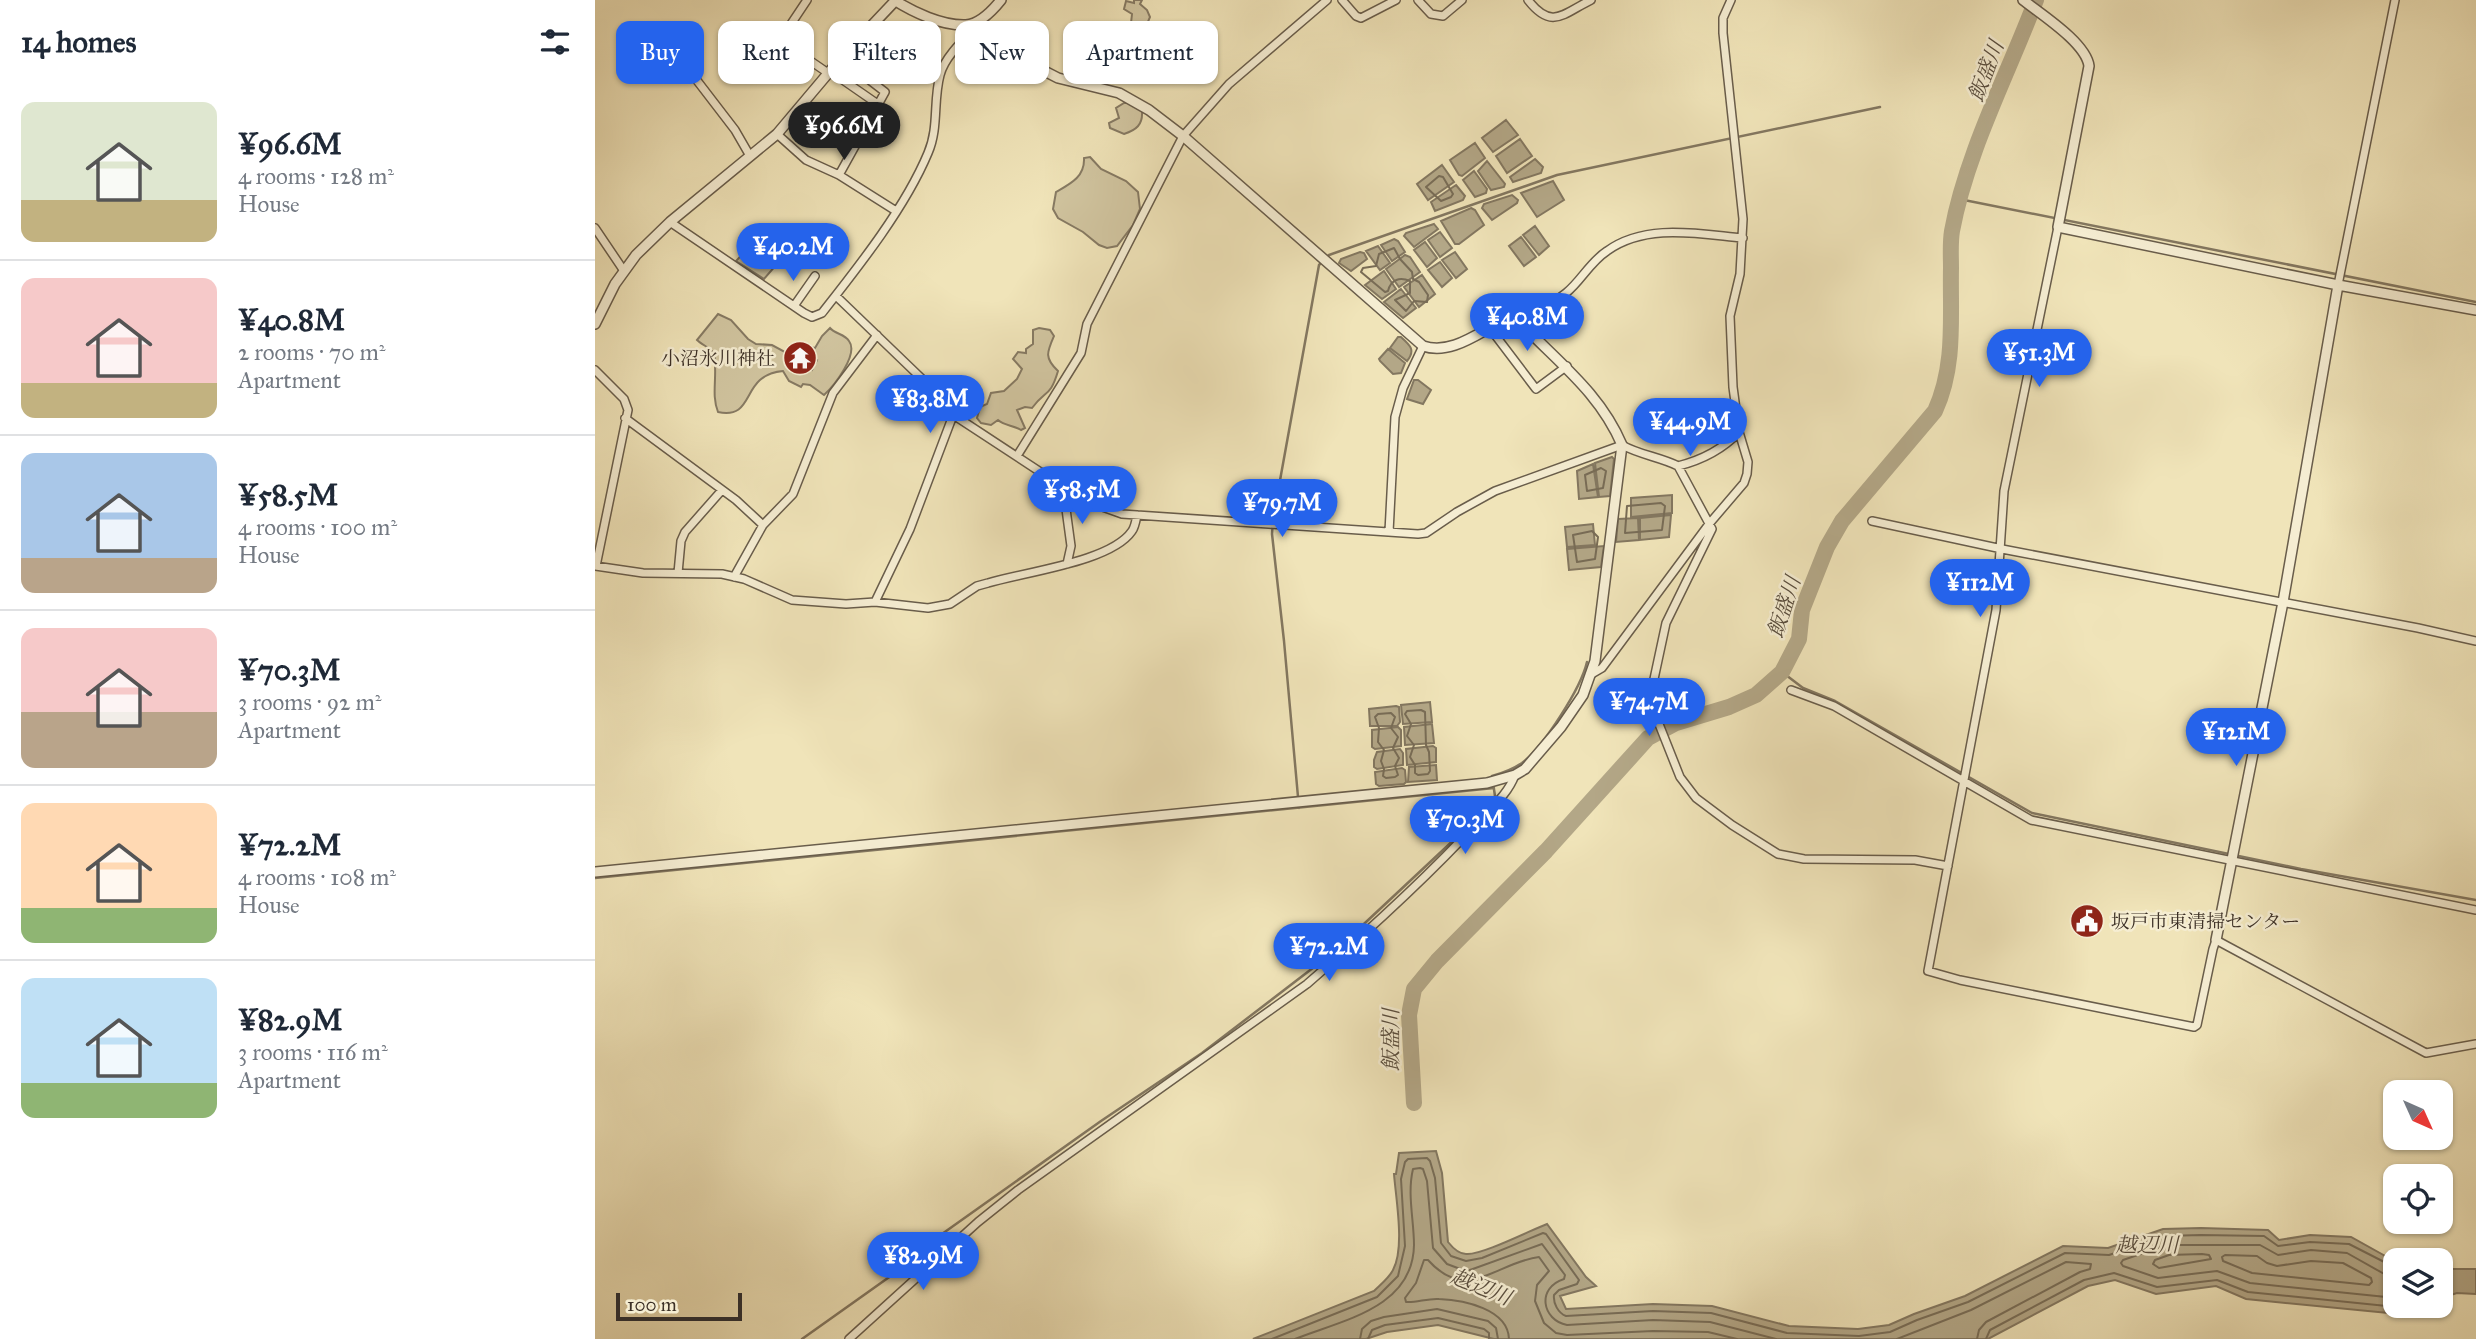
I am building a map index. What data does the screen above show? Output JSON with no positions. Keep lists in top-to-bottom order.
{
  "water": ["飯盛川", "越辺川"],
  "places": {
    "temple": ["小沼氷川神社"],
    "public building": ["坂戸市東清掃センター"]
  },
  "scale_bar": "100 m",
  "north": "bottom right",
  "page": {
    "heading": "14 homes",
    "chip": [
      "Buy",
      "Rent",
      "Filters",
      "New",
      "Apartment"
    ],
    "list": [
      {
        "name": "¥96.6M",
        "note": "4 rooms · 128 m² · House"
      },
      {
        "name": "¥40.8M",
        "note": "2 rooms · 70 m² · Apartment"
      },
      {
        "name": "¥58.5M",
        "note": "4 rooms · 100 m² · House"
      },
      {
        "name": "¥70.3M",
        "note": "3 rooms · 92 m² · Apartment"
      },
      {
        "name": "¥72.2M",
        "note": "4 rooms · 108 m² · House"
      },
      {
        "name": "¥82.9M",
        "note": "3 rooms · 116 m² · Apartment"
      }
    ],
    "price": [
      "¥96.6M",
      "¥40.2M",
      "¥40.8M",
      "¥51.3M",
      "¥83.8M",
      "¥44.9M",
      "¥58.5M",
      "¥79.7M",
      "¥112M",
      "¥74.7M",
      "¥121M",
      "¥70.3M",
      "¥72.2M",
      "¥82.9M"
    ],
    "scale": "100 m"
  }
}
